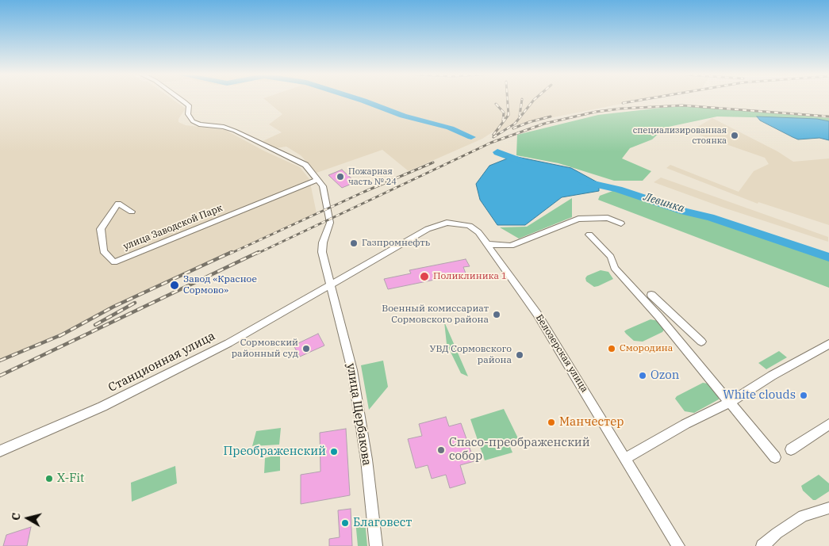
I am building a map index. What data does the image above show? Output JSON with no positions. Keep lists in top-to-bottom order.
{
  "streets": {
    "street": [
      "улица Заводской Парк",
      "Белозерская улица",
      "Станционная улица",
      "улица Щербакова"
    ]
  },
  "crossings": [
    ["улица Заводской Парк", "улица Щербакова"],
    ["Белозерская улица", "Станционная улица"],
    ["Станционная улица", "улица Щербакова"]
  ],
  "water": ["Левинка"],
  "places": [
    "специализированная стоянка",
    "Пожарная часть № 24",
    "Газпромнефть",
    "Поликлиника 1",
    "Завод «Красное Сормово»",
    "Военный комиссариат Сормовского района",
    "Сормовский районный суд",
    "Смородина",
    "УВД Сормовского района",
    "Ozon",
    "White clouds",
    "Манчестер",
    "Спасо-преображенский собор",
    "Преображенский",
    "X-Fit",
    "Благовест"
  ],
  "north": "left"
}
